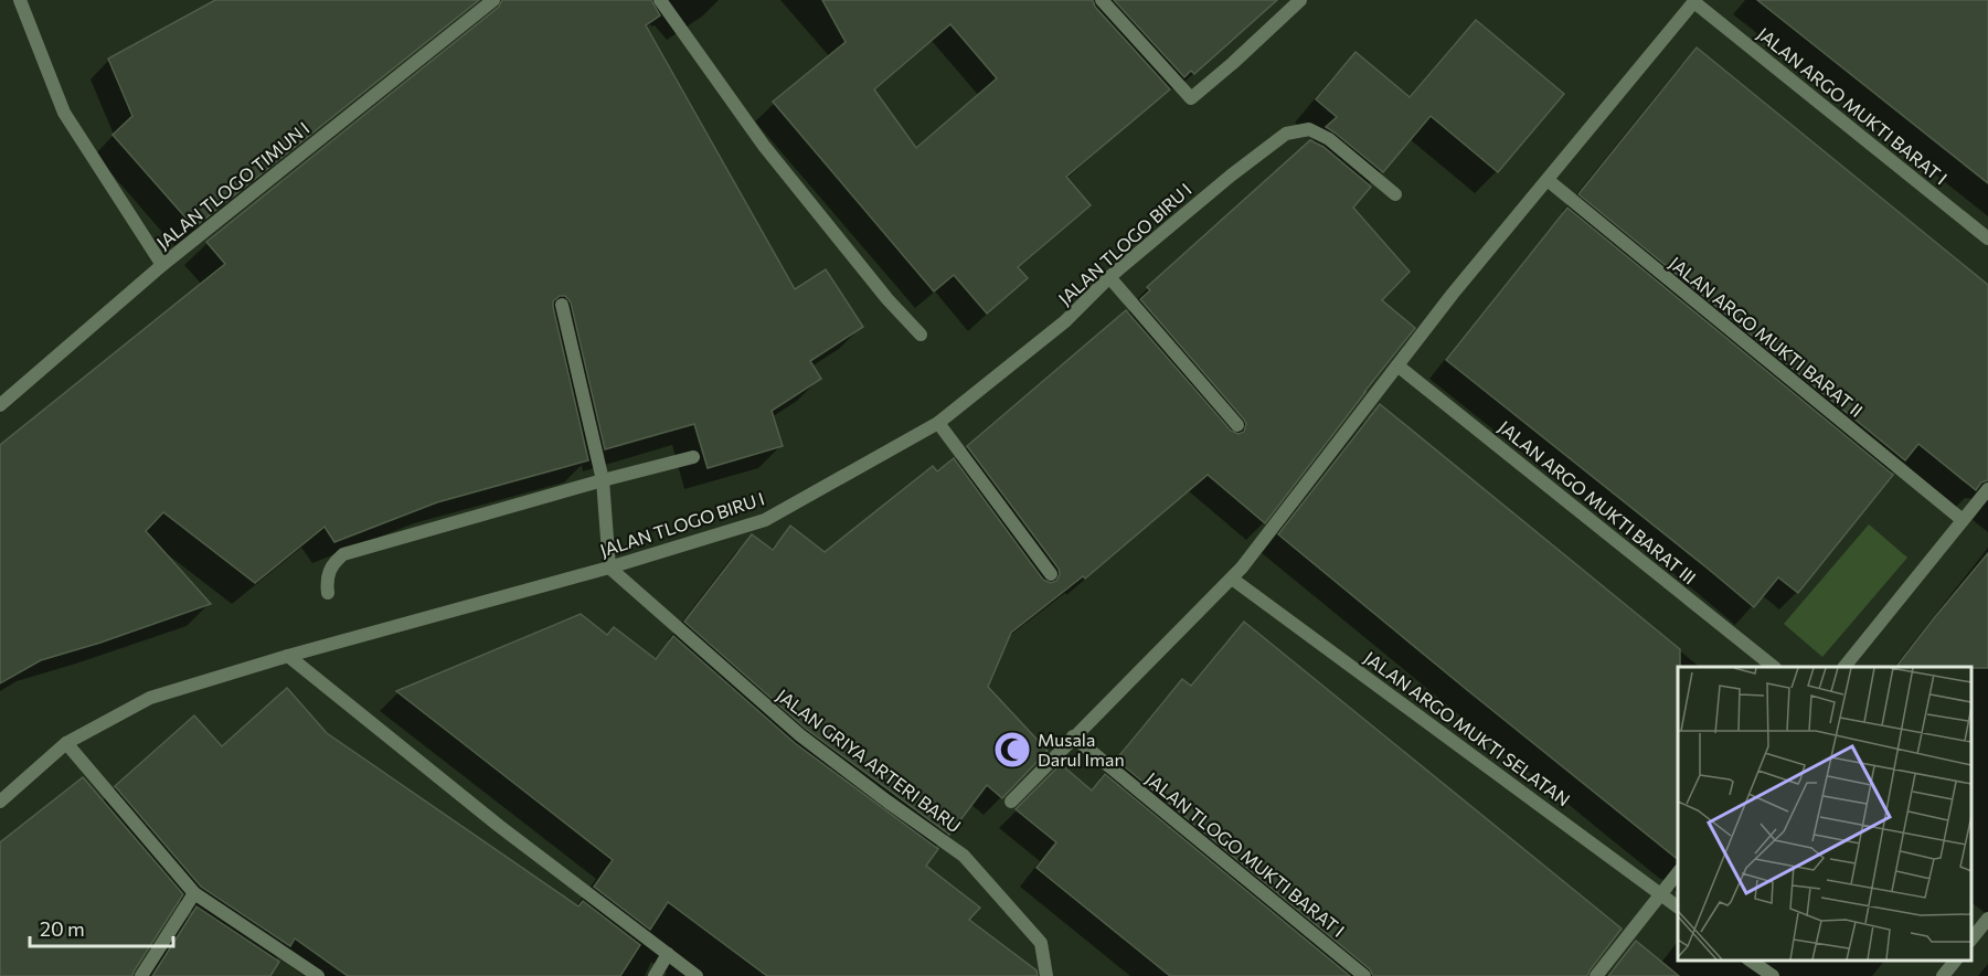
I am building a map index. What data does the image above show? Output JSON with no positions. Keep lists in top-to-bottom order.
{
  "streets": {
    "street": [
      "JALAN ARGO MUKTI BARAT I",
      "JALAN TLOGO TIMUN I",
      "JALAN TLOGO BIRU I",
      "JALAN ARGO MUKTI BARAT II",
      "JALAN ARGO MUKTI BARAT III",
      "JALAN ARGO MUKTI SELATAN",
      "JALAN GRIYA ARTERI BARU",
      "JALAN TLOGO MUKTI BARAT I"
    ]
  },
  "crossings": [
    ["JALAN TLOGO BIRU I", "JALAN GRIYA ARTERI BARU"]
  ],
  "places": {
    "mosque": ["Musala Darul Iman"]
  },
  "scale_bar": "20 m"
}
